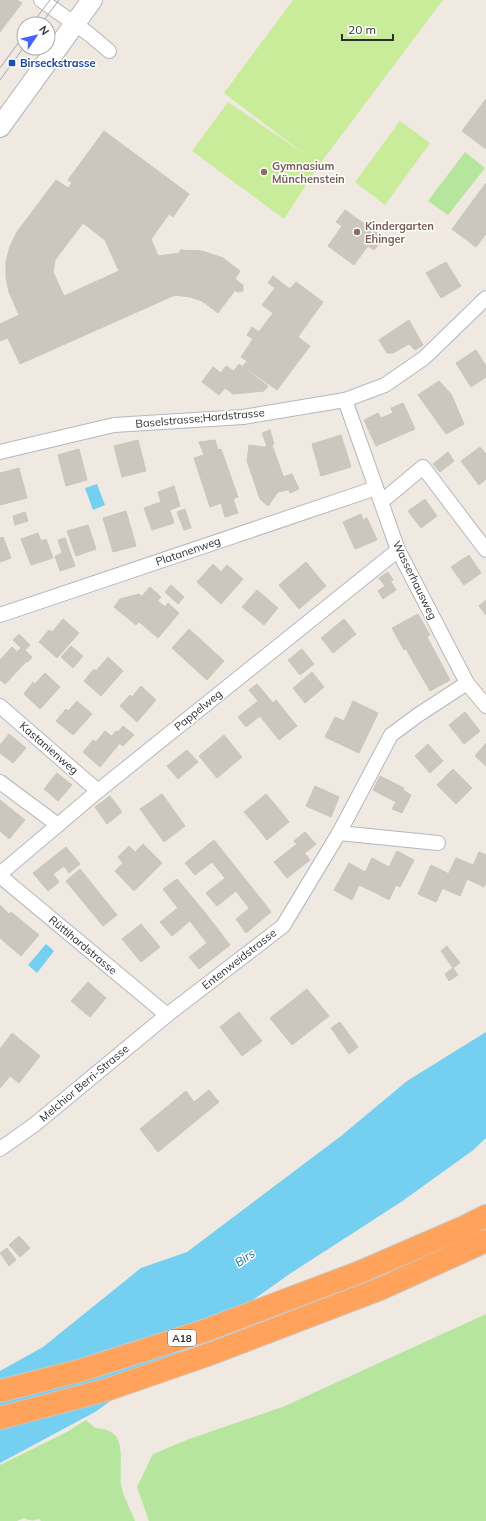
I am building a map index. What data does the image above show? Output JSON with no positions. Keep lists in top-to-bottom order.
{
  "streets": {
    "highway": ["A18"],
    "street": [
      "Baselstrasse;Hardstrasse",
      "Platanenweg",
      "Wasserhausweg",
      "Pappelweg",
      "Kastanienweg",
      "Rüttihardstrasse",
      "Entenweidstrasse",
      "Melchior Berri-Strasse"
    ]
  },
  "crossings": [
    ["Baselstrasse;Hardstrasse", "Wasserhausweg"],
    ["Platanenweg", "Wasserhausweg"],
    ["Wasserhausweg", "Pappelweg"],
    ["Wasserhausweg", "Entenweidstrasse"],
    ["Pappelweg", "Kastanienweg"],
    ["Pappelweg", "Rüttihardstrasse"],
    ["Rüttihardstrasse", "Entenweidstrasse"],
    ["Rüttihardstrasse", "Melchior Berri-Strasse"],
    ["Entenweidstrasse", "Melchior Berri-Strasse"]
  ],
  "water": ["Birs"],
  "places": {
    "transit": ["Birseckstrasse"],
    "other": ["Gymnasium Münchenstein", "Kindergarten Ehinger"]
  },
  "scale_bar": "20 m",
  "north": "top right"
}
